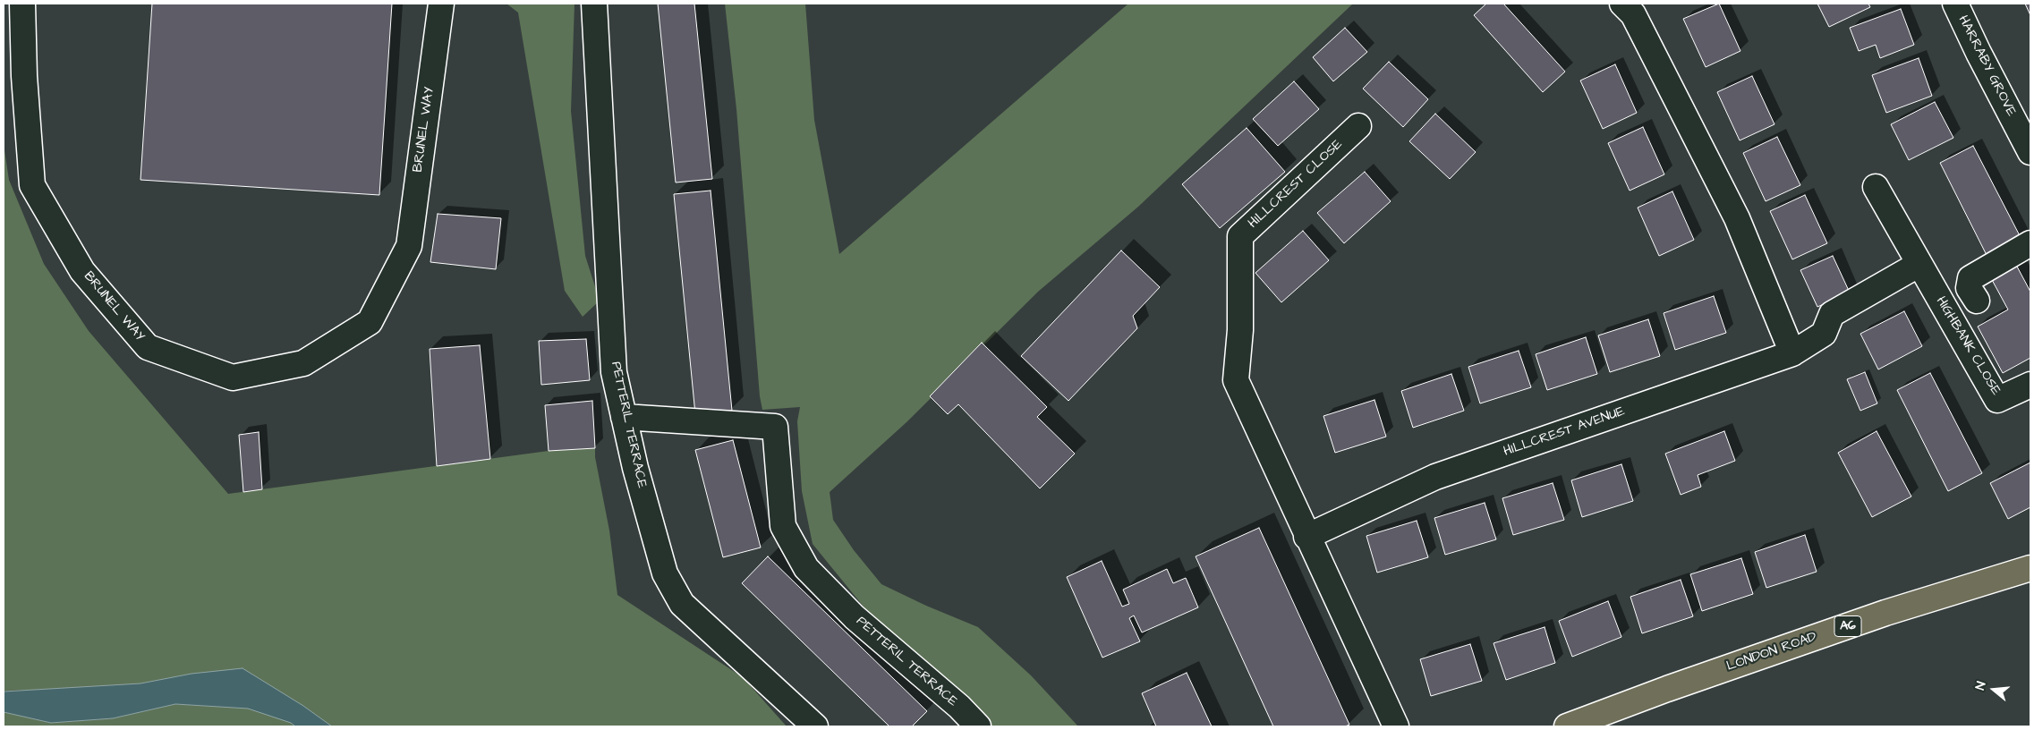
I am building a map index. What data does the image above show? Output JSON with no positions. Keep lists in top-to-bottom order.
{
  "streets": {
    "main road": ["A6", "LONDON ROAD"],
    "street": [
      "HARRABY GROVE",
      "BRUNEL WAY",
      "HILLCREST CLOSE",
      "HIGHBANK CLOSE",
      "PETTERIL TERRACE",
      "HILLCREST AVENUE"
    ]
  },
  "crossings": [
    ["HILLCREST CLOSE", "HILLCREST AVENUE"],
    ["HIGHBANK CLOSE", "HILLCREST AVENUE"]
  ],
  "north": "left"
}
